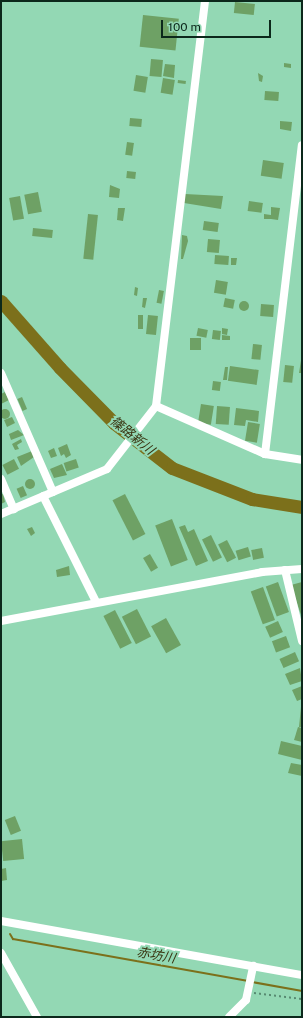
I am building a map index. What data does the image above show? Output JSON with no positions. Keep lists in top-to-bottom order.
{
  "water": ["篠路新川", "赤坊川"],
  "scale_bar": "100 m"
}
